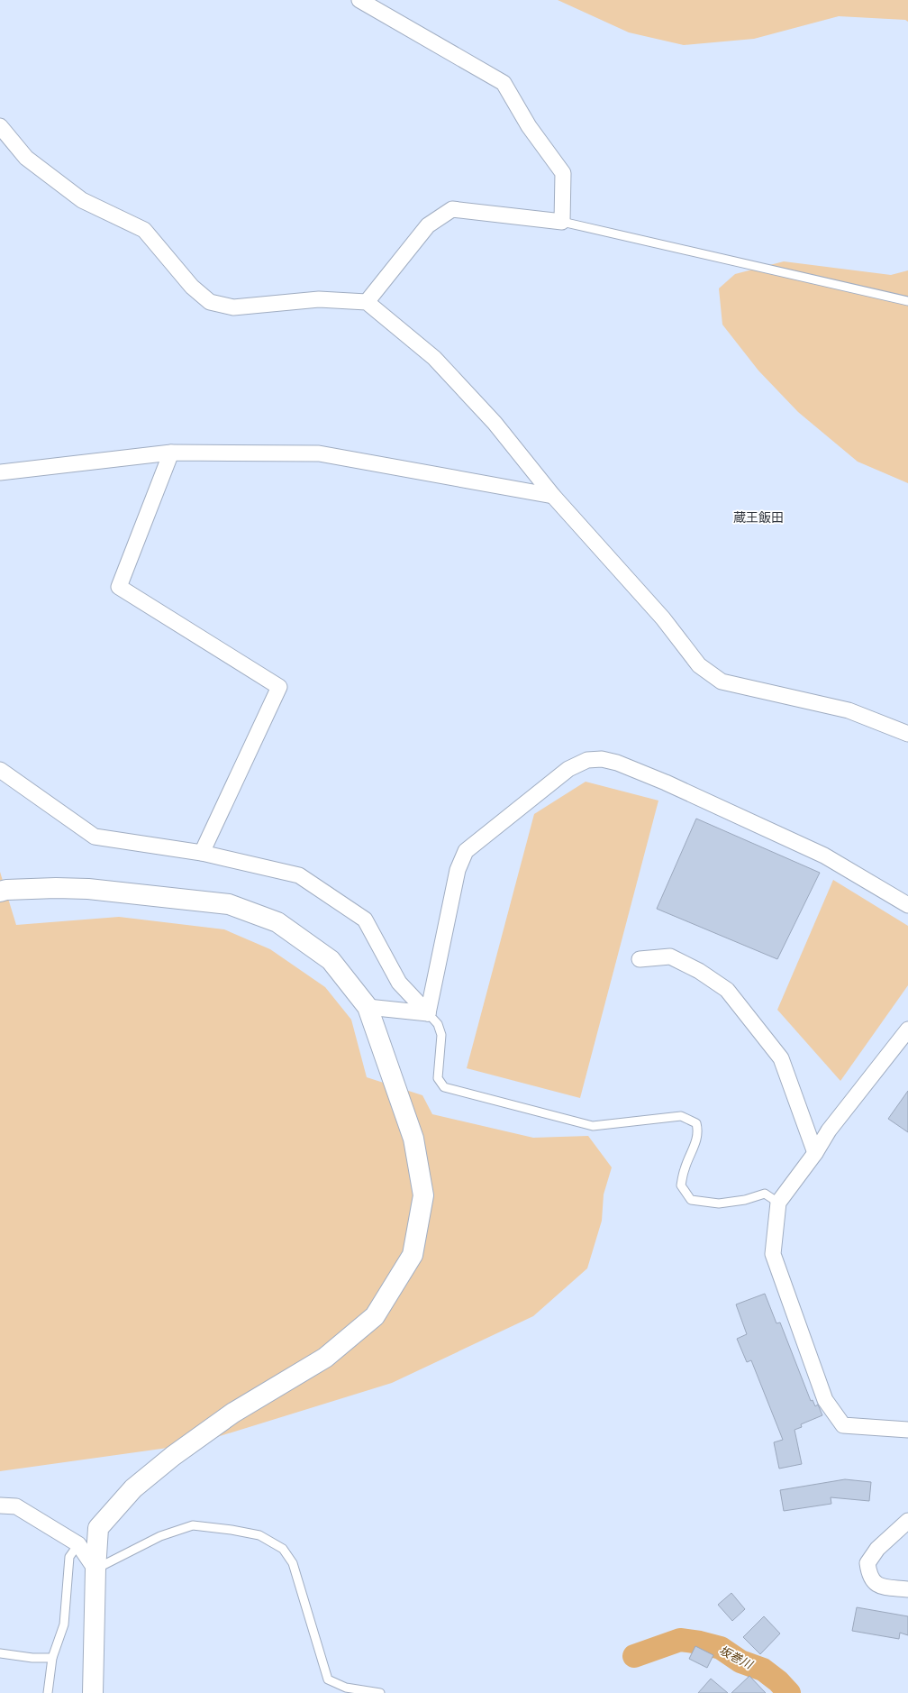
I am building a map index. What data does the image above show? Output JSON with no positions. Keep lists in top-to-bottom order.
{
  "districts": ["蔵王飯田"],
  "water": ["坂巻川"]
}
